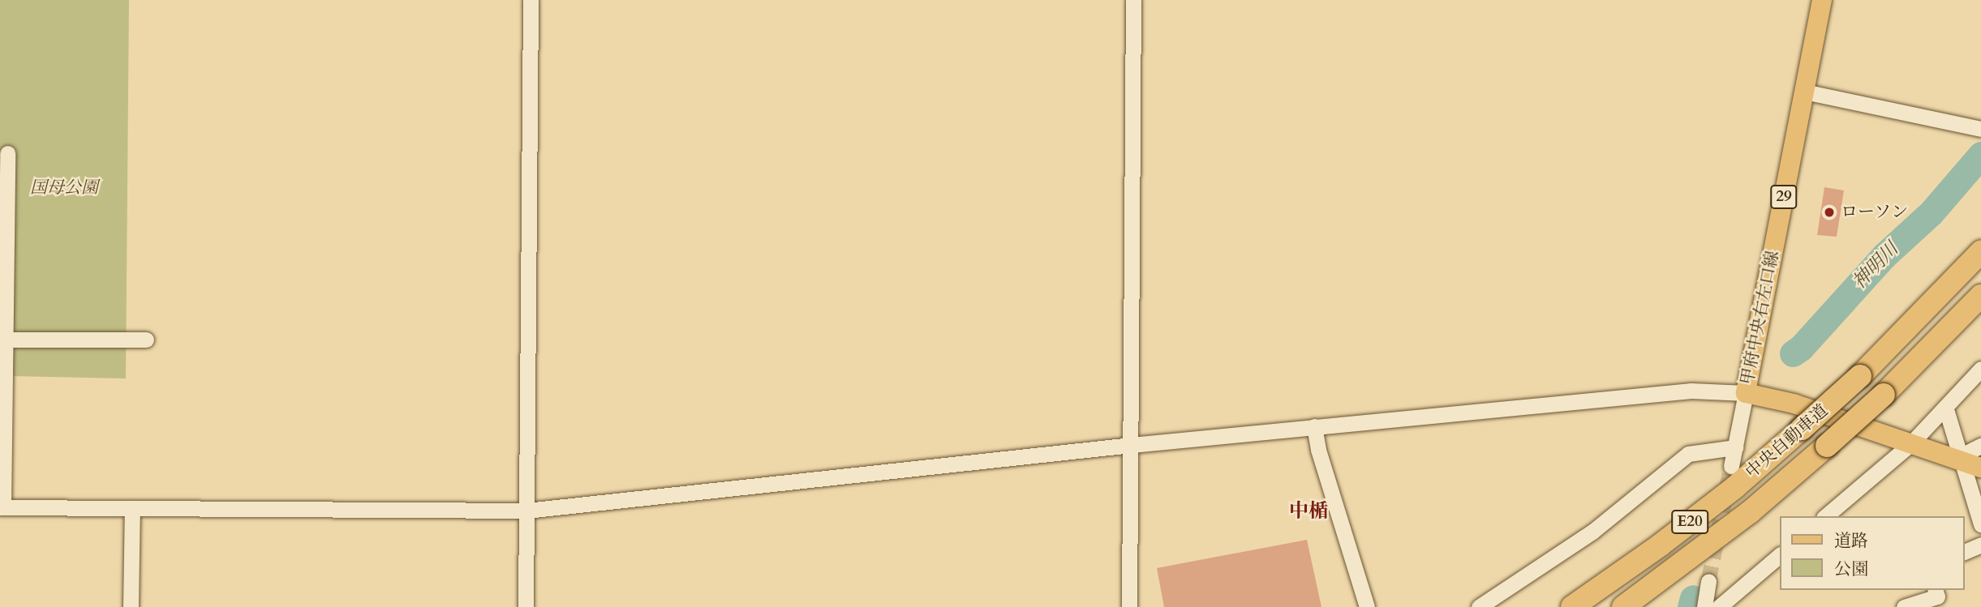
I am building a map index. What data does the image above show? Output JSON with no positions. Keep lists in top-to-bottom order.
{
  "streets": {
    "highway": ["中央自動車道", "E20"],
    "main road": ["29", "甲府中央右左口線"]
  },
  "districts": ["中楯"],
  "water": ["神明川"],
  "parks": ["国母公園"],
  "places": ["ローソン"],
  "legend": ["道路", "公園"]
}
